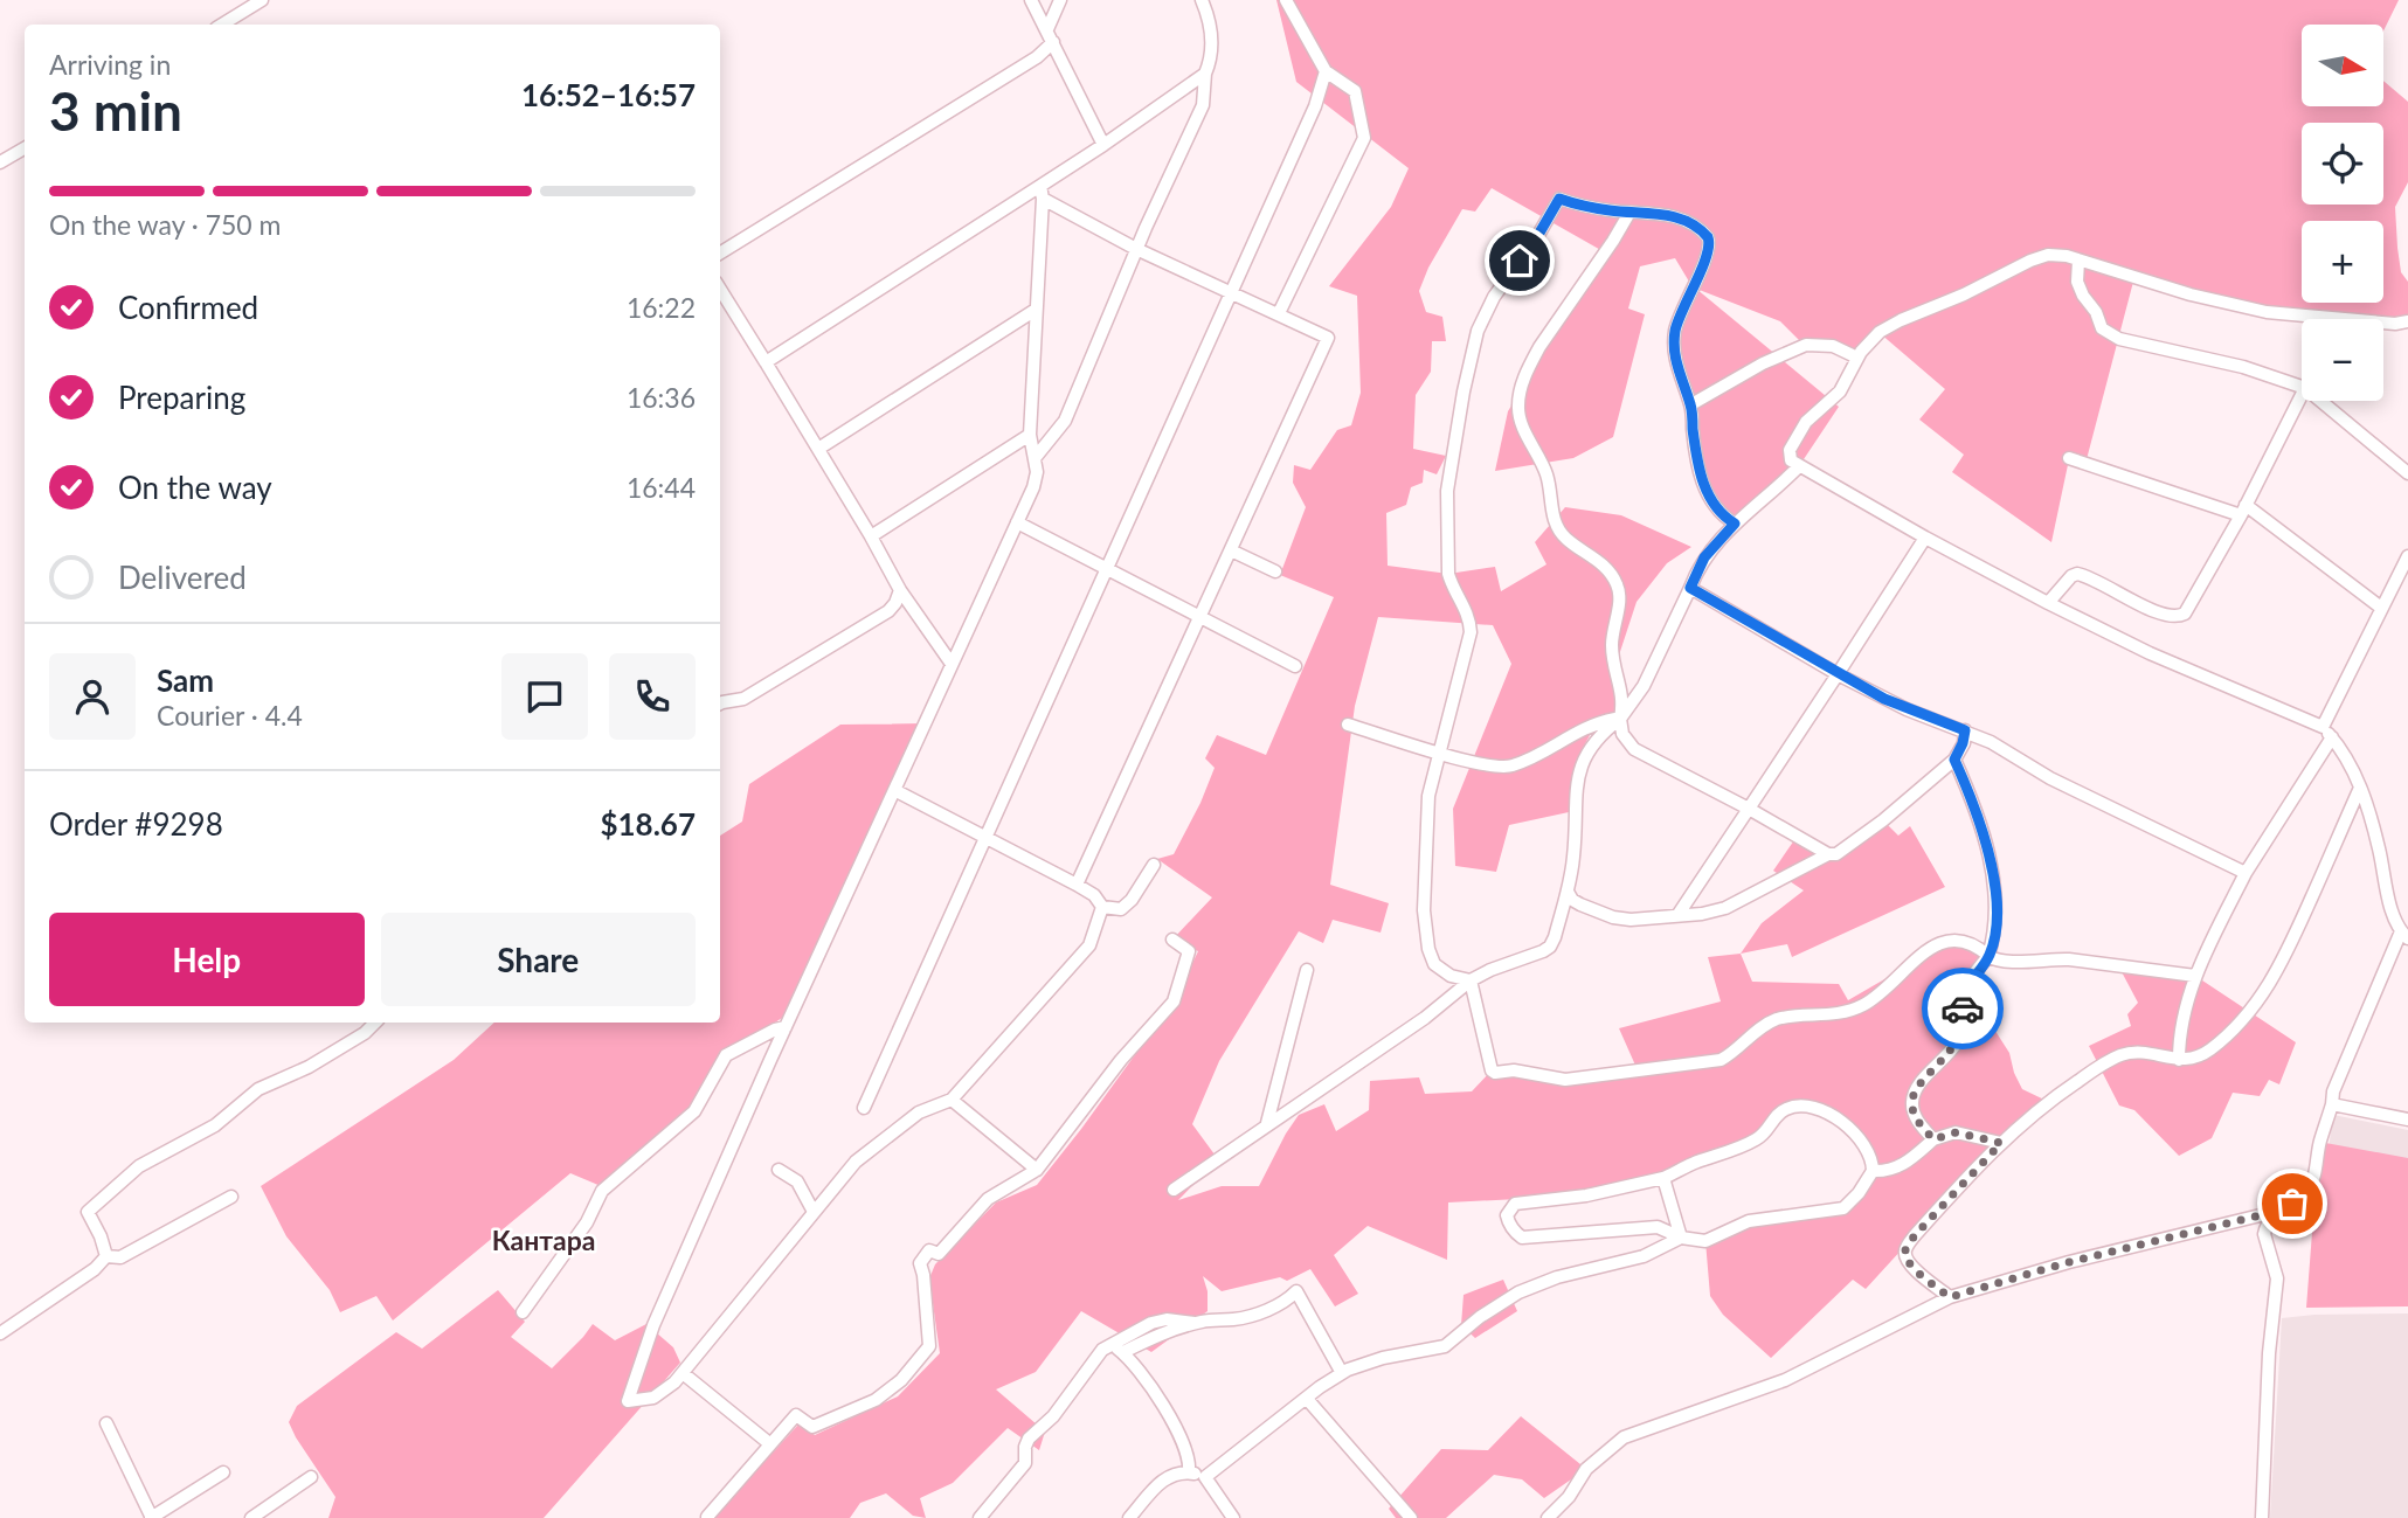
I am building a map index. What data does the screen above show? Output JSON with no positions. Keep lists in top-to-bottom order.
{
  "districts": ["Кантара"],
  "north": "right",
  "page": {
    "map_buttons": ["+", "−"],
    "heading": ["3 min", "Arriving in", "16:52–16:57"],
    "panel": [
      "Sam",
      "Courier · 4.4",
      "Order #9298",
      "$18.67"
    ],
    "bar": "On the way · 750 m",
    "list": [
      ["Confirmed", "16:22"],
      ["Preparing", "16:36"],
      ["On the way", "16:44"],
      "Delivered"
    ],
    "buttons": ["Help", "Share"]
  }
}
